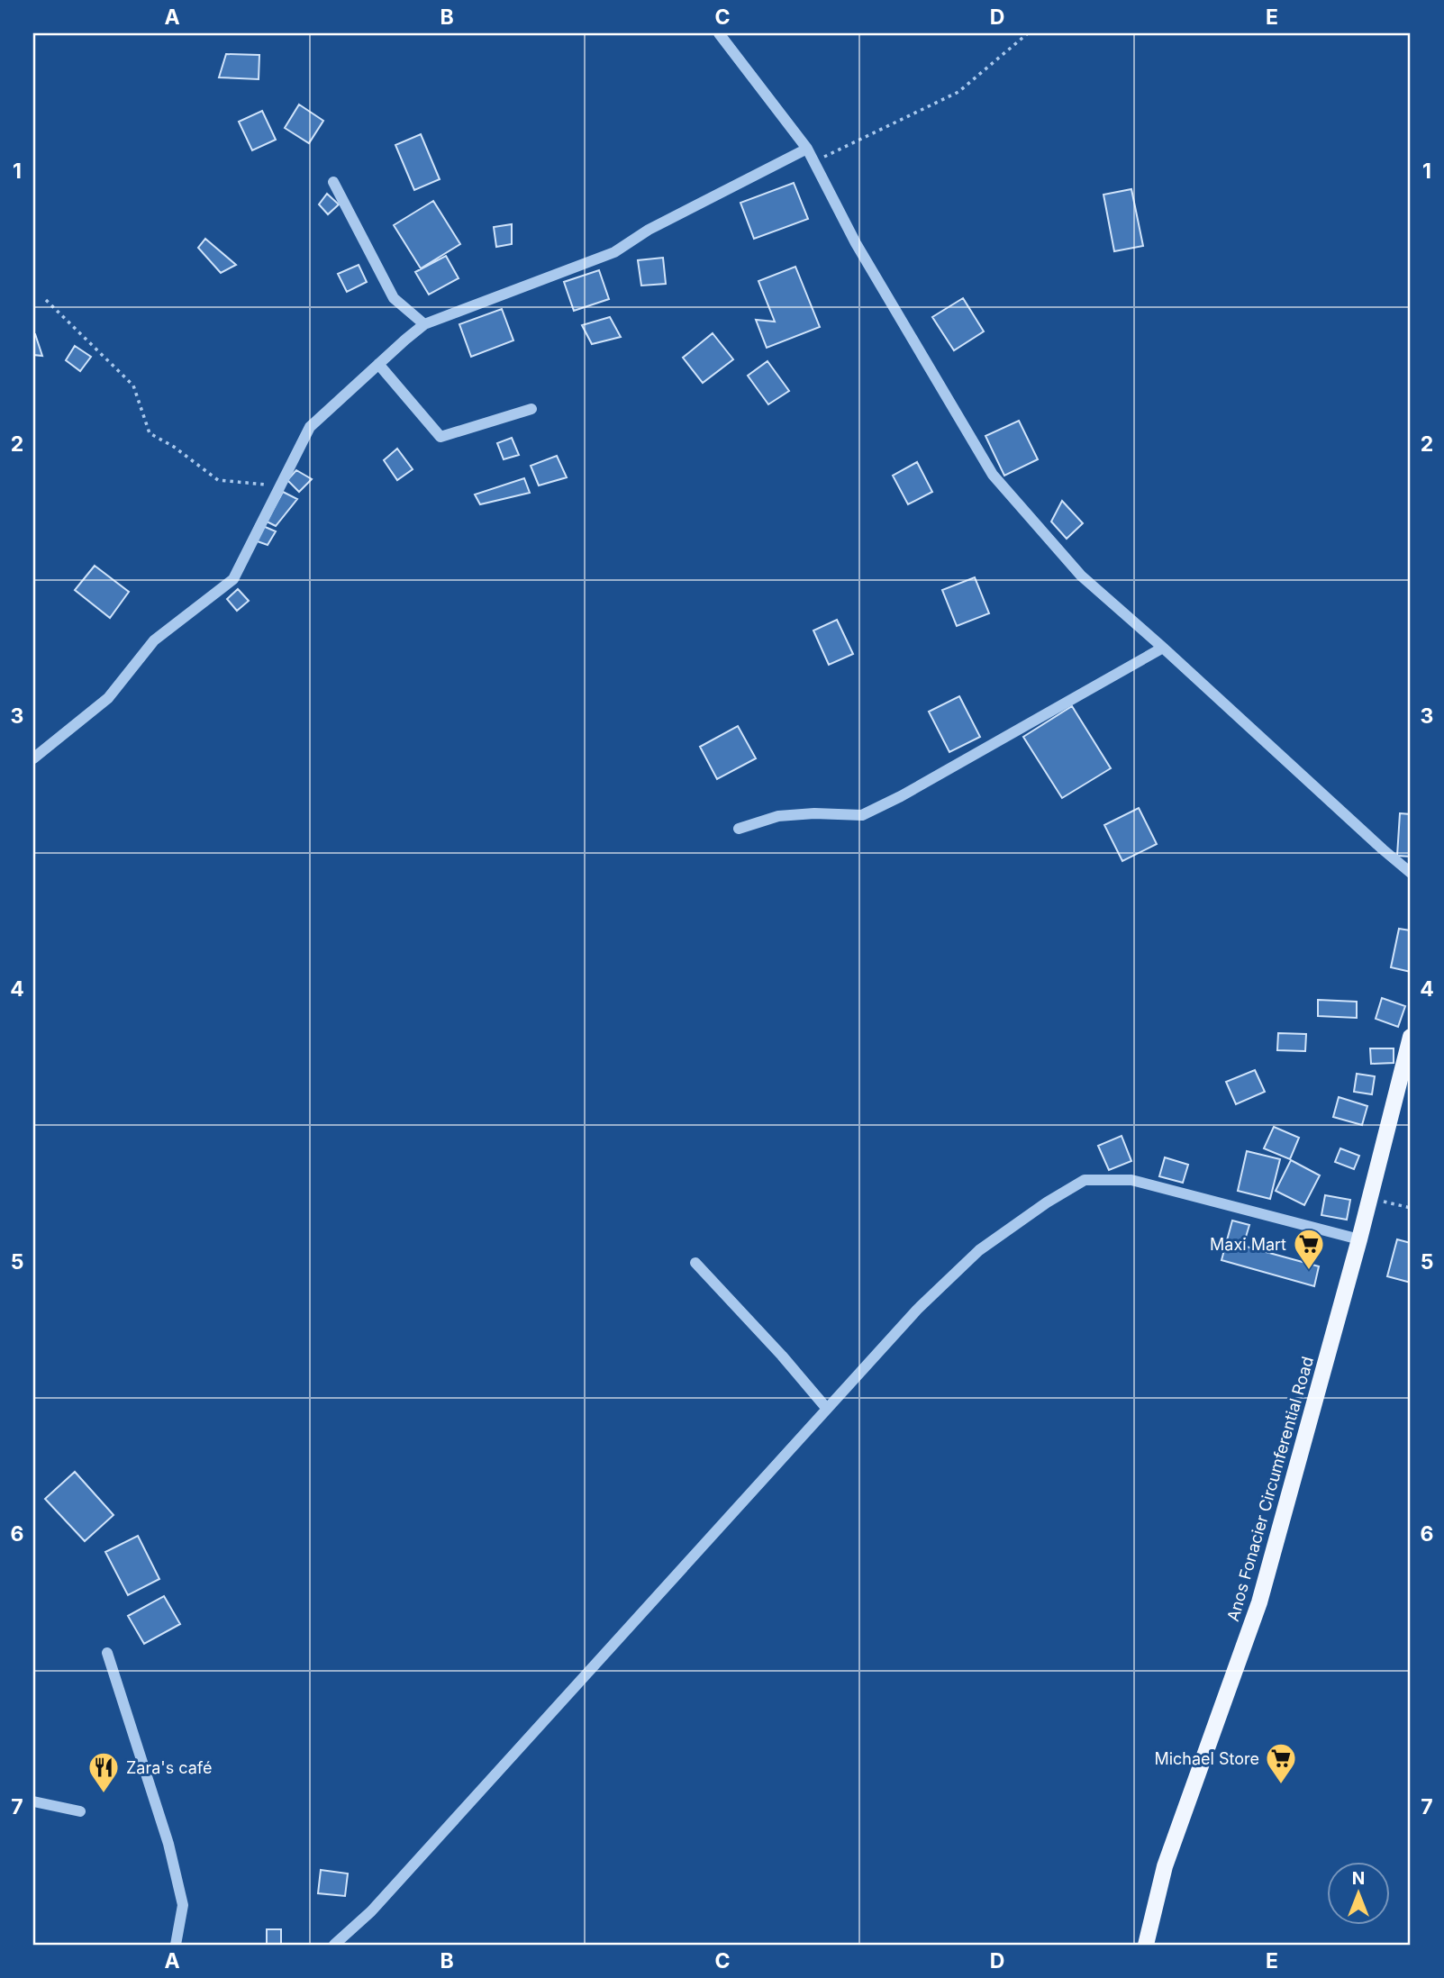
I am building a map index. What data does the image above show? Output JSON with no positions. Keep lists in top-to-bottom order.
{
  "streets": {
    "main road": ["Anos Fonacier Circumferential Road"]
  },
  "places": {
    "supermarket": ["Maxi Mart", "Michael Store"],
    "restaurant": ["Zara's café"]
  },
  "north": "top",
  "grid": {
    "columns": [
      "A",
      "B",
      "C",
      "D",
      "E"
    ],
    "rows": [
      "1",
      "2",
      "3",
      "4",
      "5",
      "6",
      "7"
    ]
  }
}
